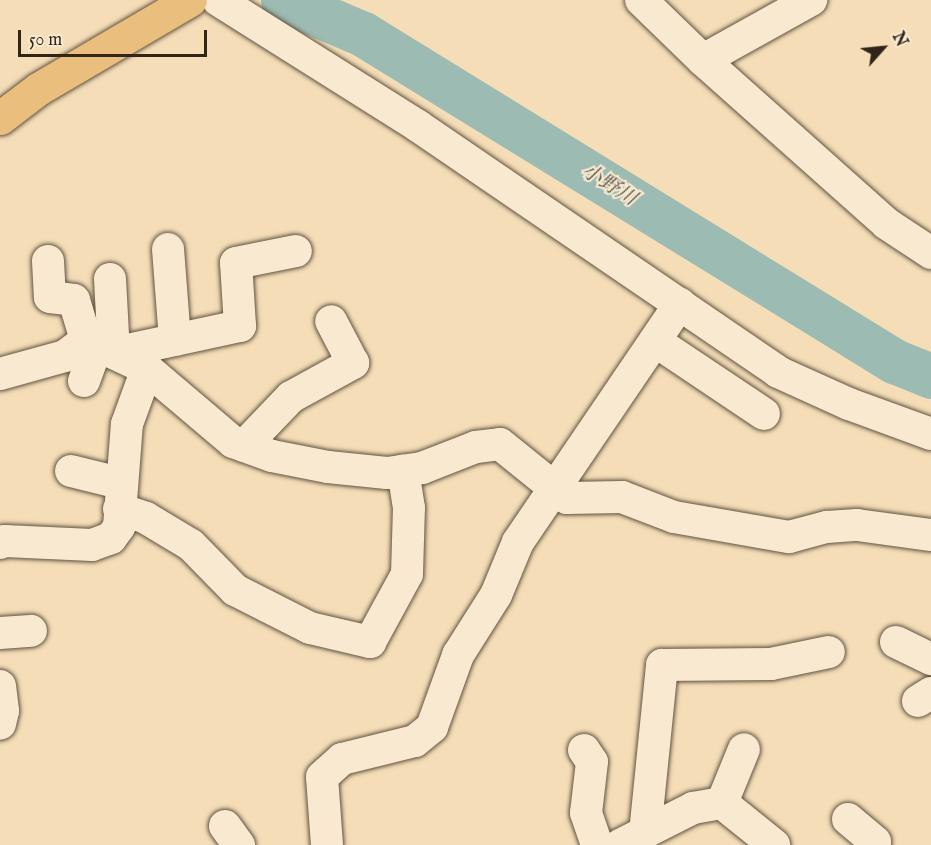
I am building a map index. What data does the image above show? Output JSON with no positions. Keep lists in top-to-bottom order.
{
  "water": ["小野川"],
  "scale_bar": "50 m",
  "north": "top right"
}
